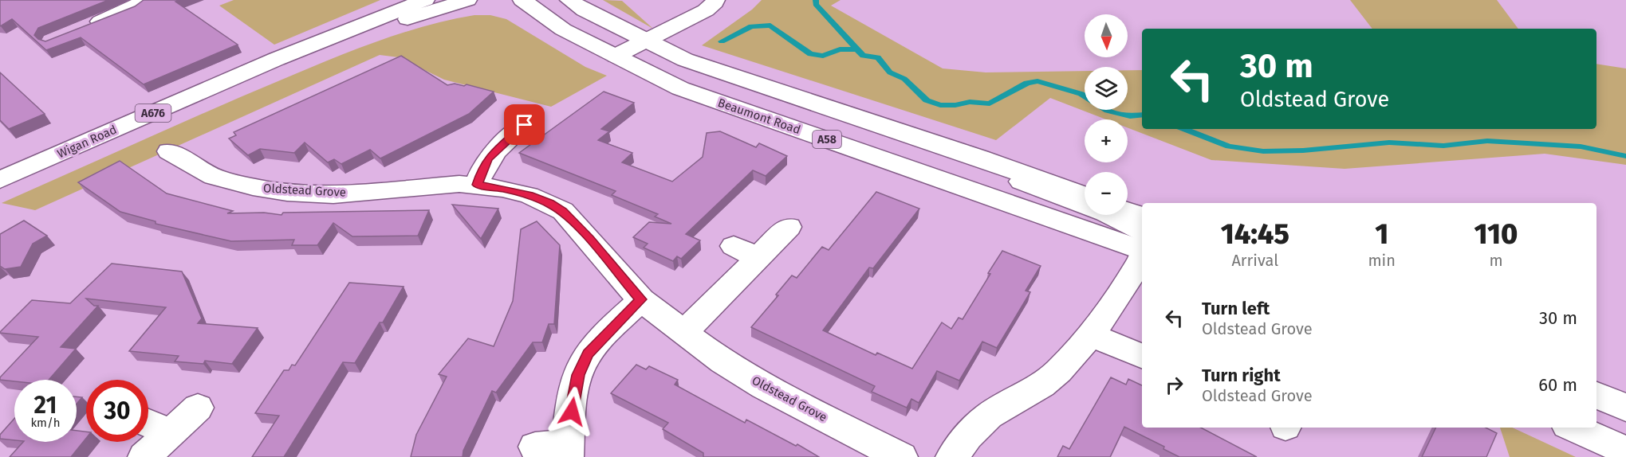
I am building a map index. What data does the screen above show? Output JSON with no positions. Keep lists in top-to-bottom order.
{
  "streets": {
    "main road": [
      "A676",
      "Beaumont Road",
      "A58",
      "Wigan Road",
      "Oldstead Grove"
    ]
  },
  "north": "bottom",
  "page": {
    "map_buttons": ["+", "−"],
    "turn": ["30 m", "Oldstead Grove"],
    "eta": [
      "14:45",
      "Arrival",
      "1",
      "min",
      "110",
      "m"
    ],
    "list": [
      {
        "name": "Turn left",
        "note": "Oldstead Grove",
        "value": "30 m"
      },
      {
        "name": "Turn right",
        "note": "Oldstead Grove",
        "value": "60 m"
      }
    ],
    "speed": "21 km/h",
    "limit": "30"
  }
}
